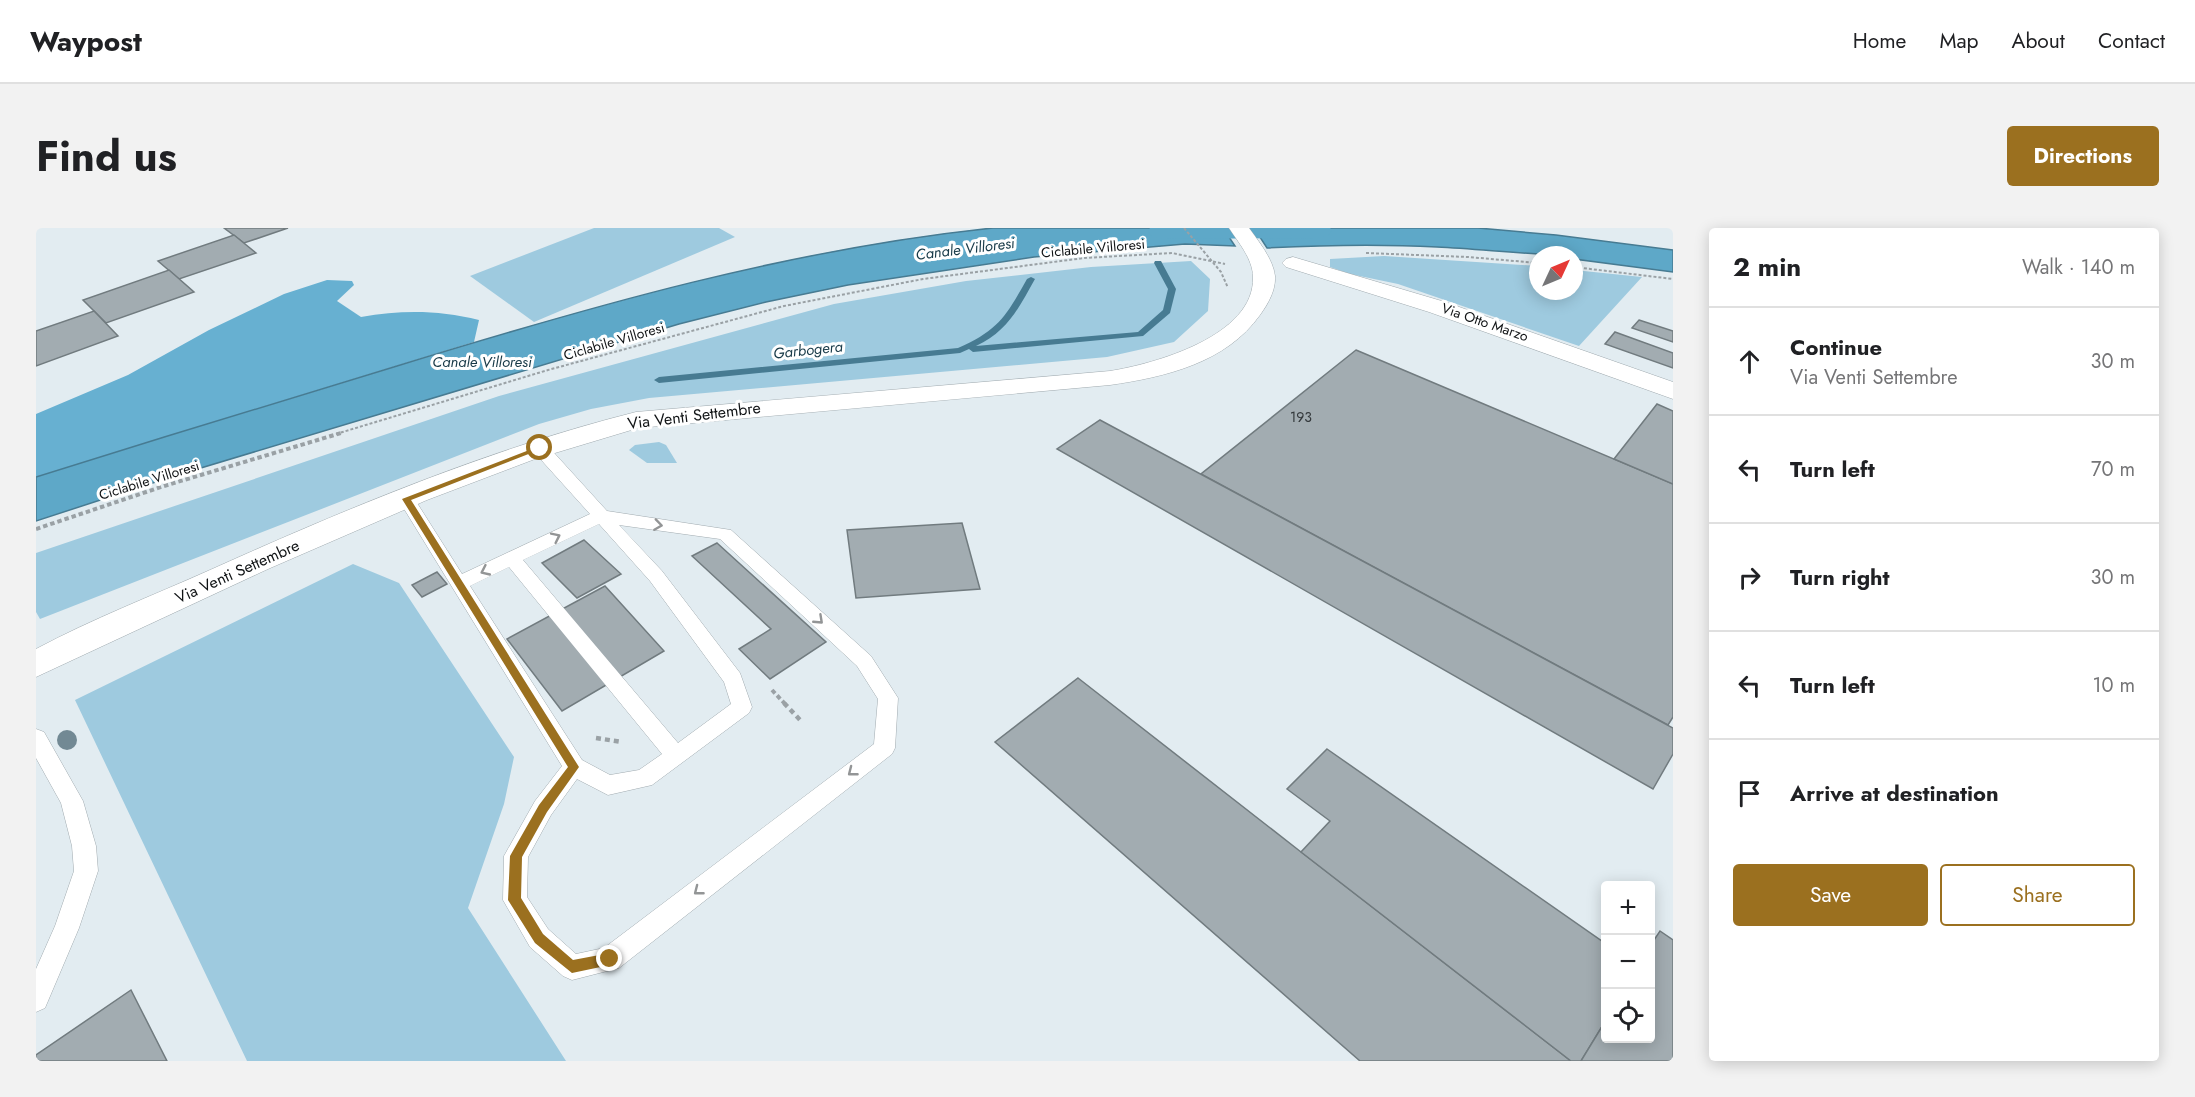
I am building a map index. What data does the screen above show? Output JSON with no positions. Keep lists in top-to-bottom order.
{
  "streets": {
    "street": ["Via Otto Marzo", "Via Venti Settembre"],
    "path": ["Ciclabile Villoresi"]
  },
  "water": ["Canale Villoresi", "Garbogera"],
  "house_numbers": ["193"],
  "north": "top right",
  "page": {
    "header": "Waypost",
    "nav": [
      "Home",
      "Map",
      "About",
      "Contact"
    ],
    "title": "Find us",
    "buttons": [
      "Directions",
      ["Save", "Share"]
    ],
    "heading": ["2 min", "Walk · 140 m"],
    "list": [
      ["Continue", "Via Venti Settembre", "30 m"],
      ["Turn left", "70 m"],
      ["Turn right", "30 m"],
      ["Turn left", "10 m"],
      "Arrive at destination"
    ],
    "map_buttons": ["+", "−"]
  }
}
